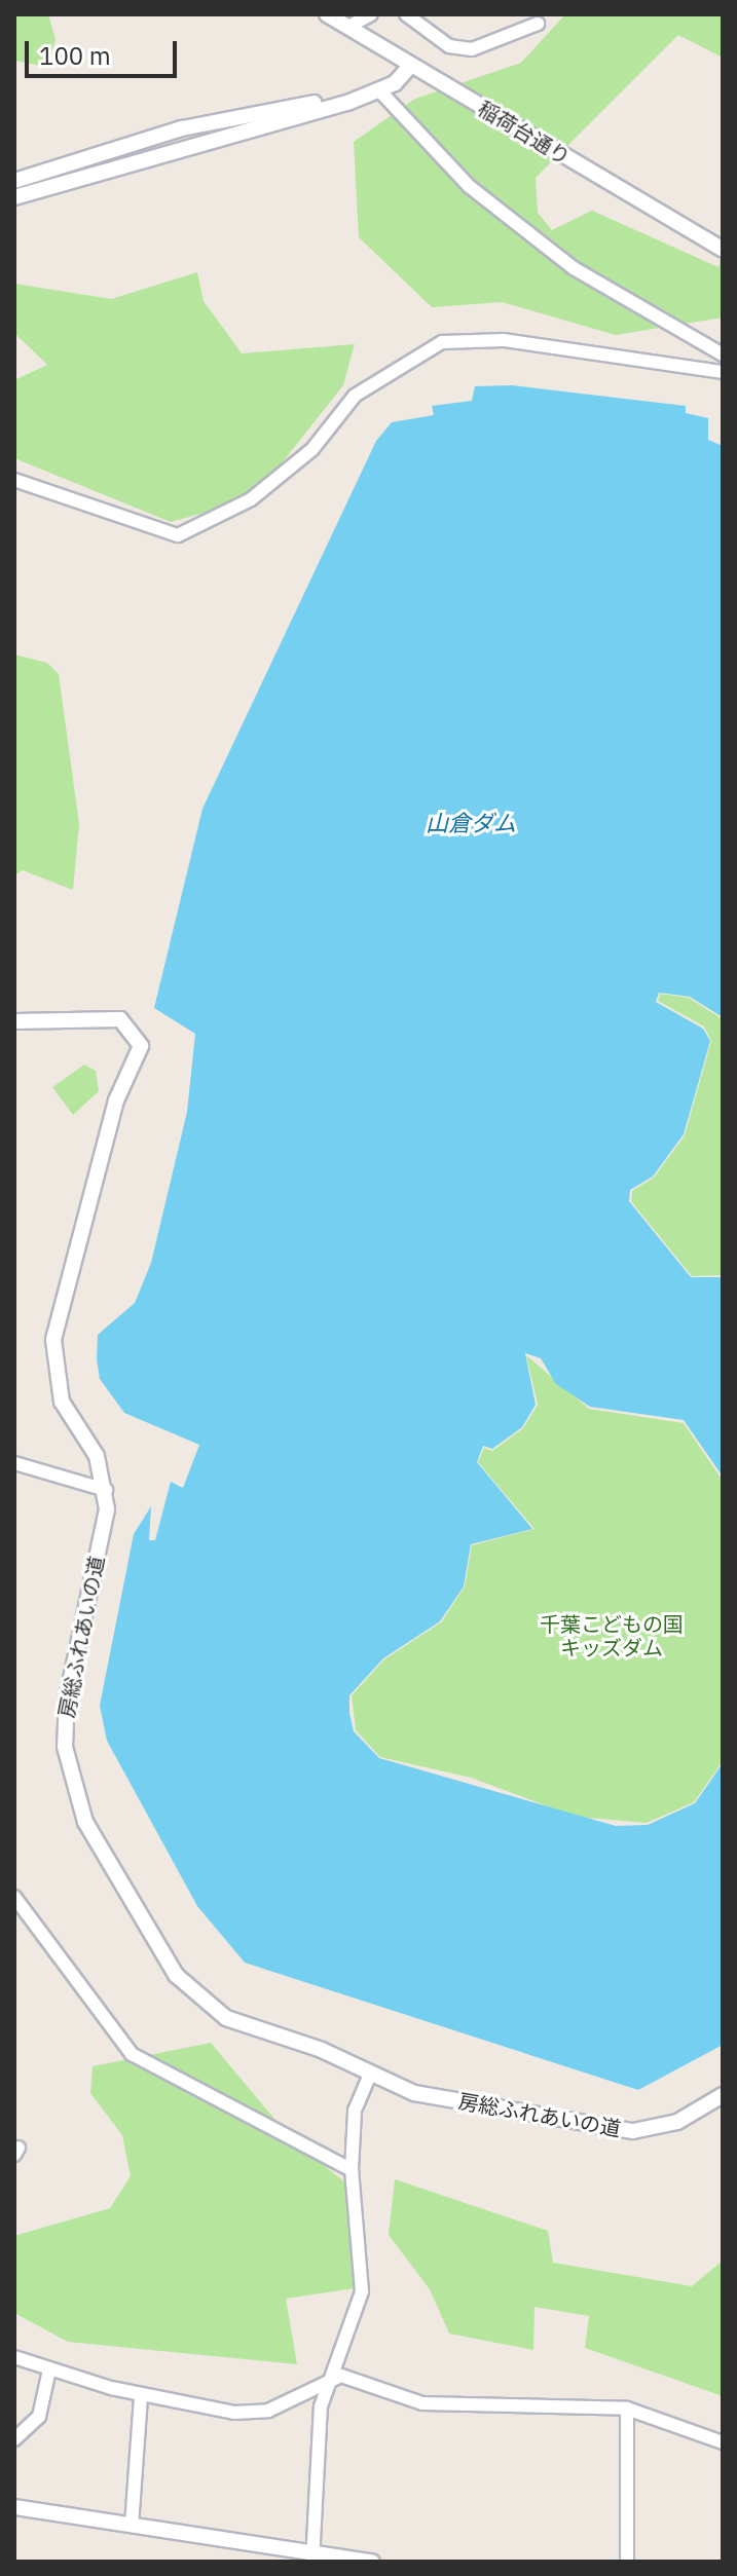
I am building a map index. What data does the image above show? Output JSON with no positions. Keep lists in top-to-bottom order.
{
  "streets": {
    "street": ["稲荷台通り", "房総ふれあいの道"]
  },
  "water": ["山倉ダム"],
  "parks": ["千葉こどもの国 キッズダム"],
  "scale_bar": "100 m"
}
